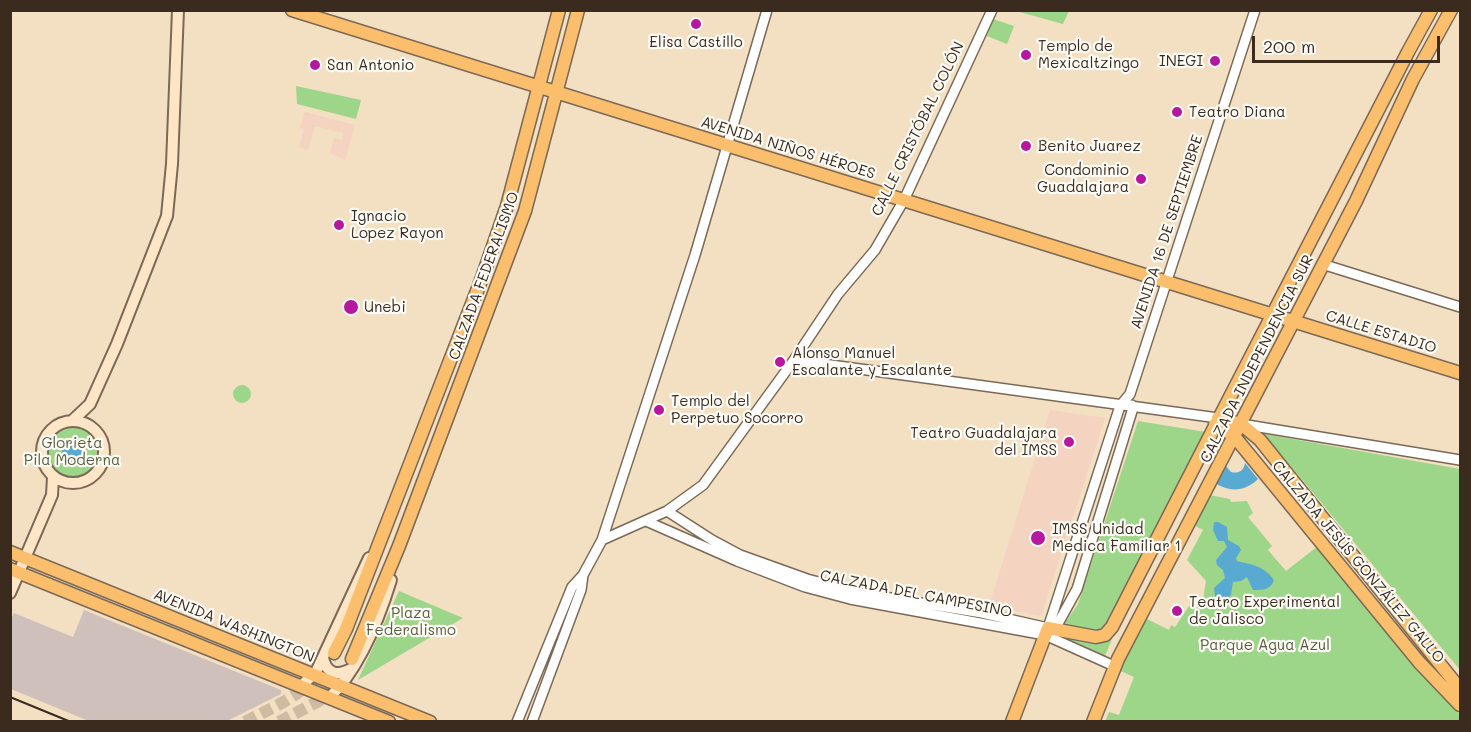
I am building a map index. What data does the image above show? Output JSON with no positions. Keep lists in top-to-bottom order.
{
  "streets": {
    "main road": [
      "AVENIDA NIÑOS HÉROES",
      "AVENIDA 16 DE SEPTIEMBRE",
      "CALZADA FEDERALISMO",
      "CALLE ESTADIO",
      "CALZADA INDEPENDENCIA SUR",
      "CALZADA JESÚS GONZÁLEZ GALLO",
      "CALZADA DEL CAMPESINO",
      "AVENIDA WASHINGTON"
    ],
    "street": ["CALLE CRISTÓBAL COLÓN"]
  },
  "crossings": [
    ["CALLE CRISTÓBAL COLÓN", "AVENIDA NIÑOS HÉROES"],
    ["CALLE CRISTÓBAL COLÓN", "CALZADA DEL CAMPESINO"],
    ["AVENIDA NIÑOS HÉROES", "AVENIDA 16 DE SEPTIEMBRE"],
    ["AVENIDA NIÑOS HÉROES", "CALZADA FEDERALISMO"],
    ["AVENIDA NIÑOS HÉROES", "CALLE ESTADIO"],
    ["AVENIDA NIÑOS HÉROES", "CALZADA INDEPENDENCIA SUR"],
    ["AVENIDA 16 DE SEPTIEMBRE", "CALZADA DEL CAMPESINO"],
    ["CALZADA FEDERALISMO", "AVENIDA WASHINGTON"],
    ["CALLE ESTADIO", "CALZADA INDEPENDENCIA SUR"],
    ["CALZADA INDEPENDENCIA SUR", "CALZADA JESÚS GONZÁLEZ GALLO"],
    ["CALZADA INDEPENDENCIA SUR", "CALZADA DEL CAMPESINO"]
  ],
  "parks": ["Glorieta Pila Moderna", "Plaza Federalismo", "Parque Agua Azul"],
  "places": [
    "Elisa Castillo",
    "Templo de Mexicaltzingo",
    "INEGI",
    "San Antonio",
    "Teatro Diana",
    "Benito Juarez",
    "Condominio Guadalajara",
    "Ignacio Lopez Rayon",
    "Unebi",
    "Alonso Manuel Escalante y Escalante",
    "Templo del Perpetuo Socorro",
    "Teatro Guadalajara del IMSS",
    "IMSS Unidad Medica Familiar 1",
    "Teatro Experimental de Jalisco"
  ],
  "scale_bar": "200 m"
}
